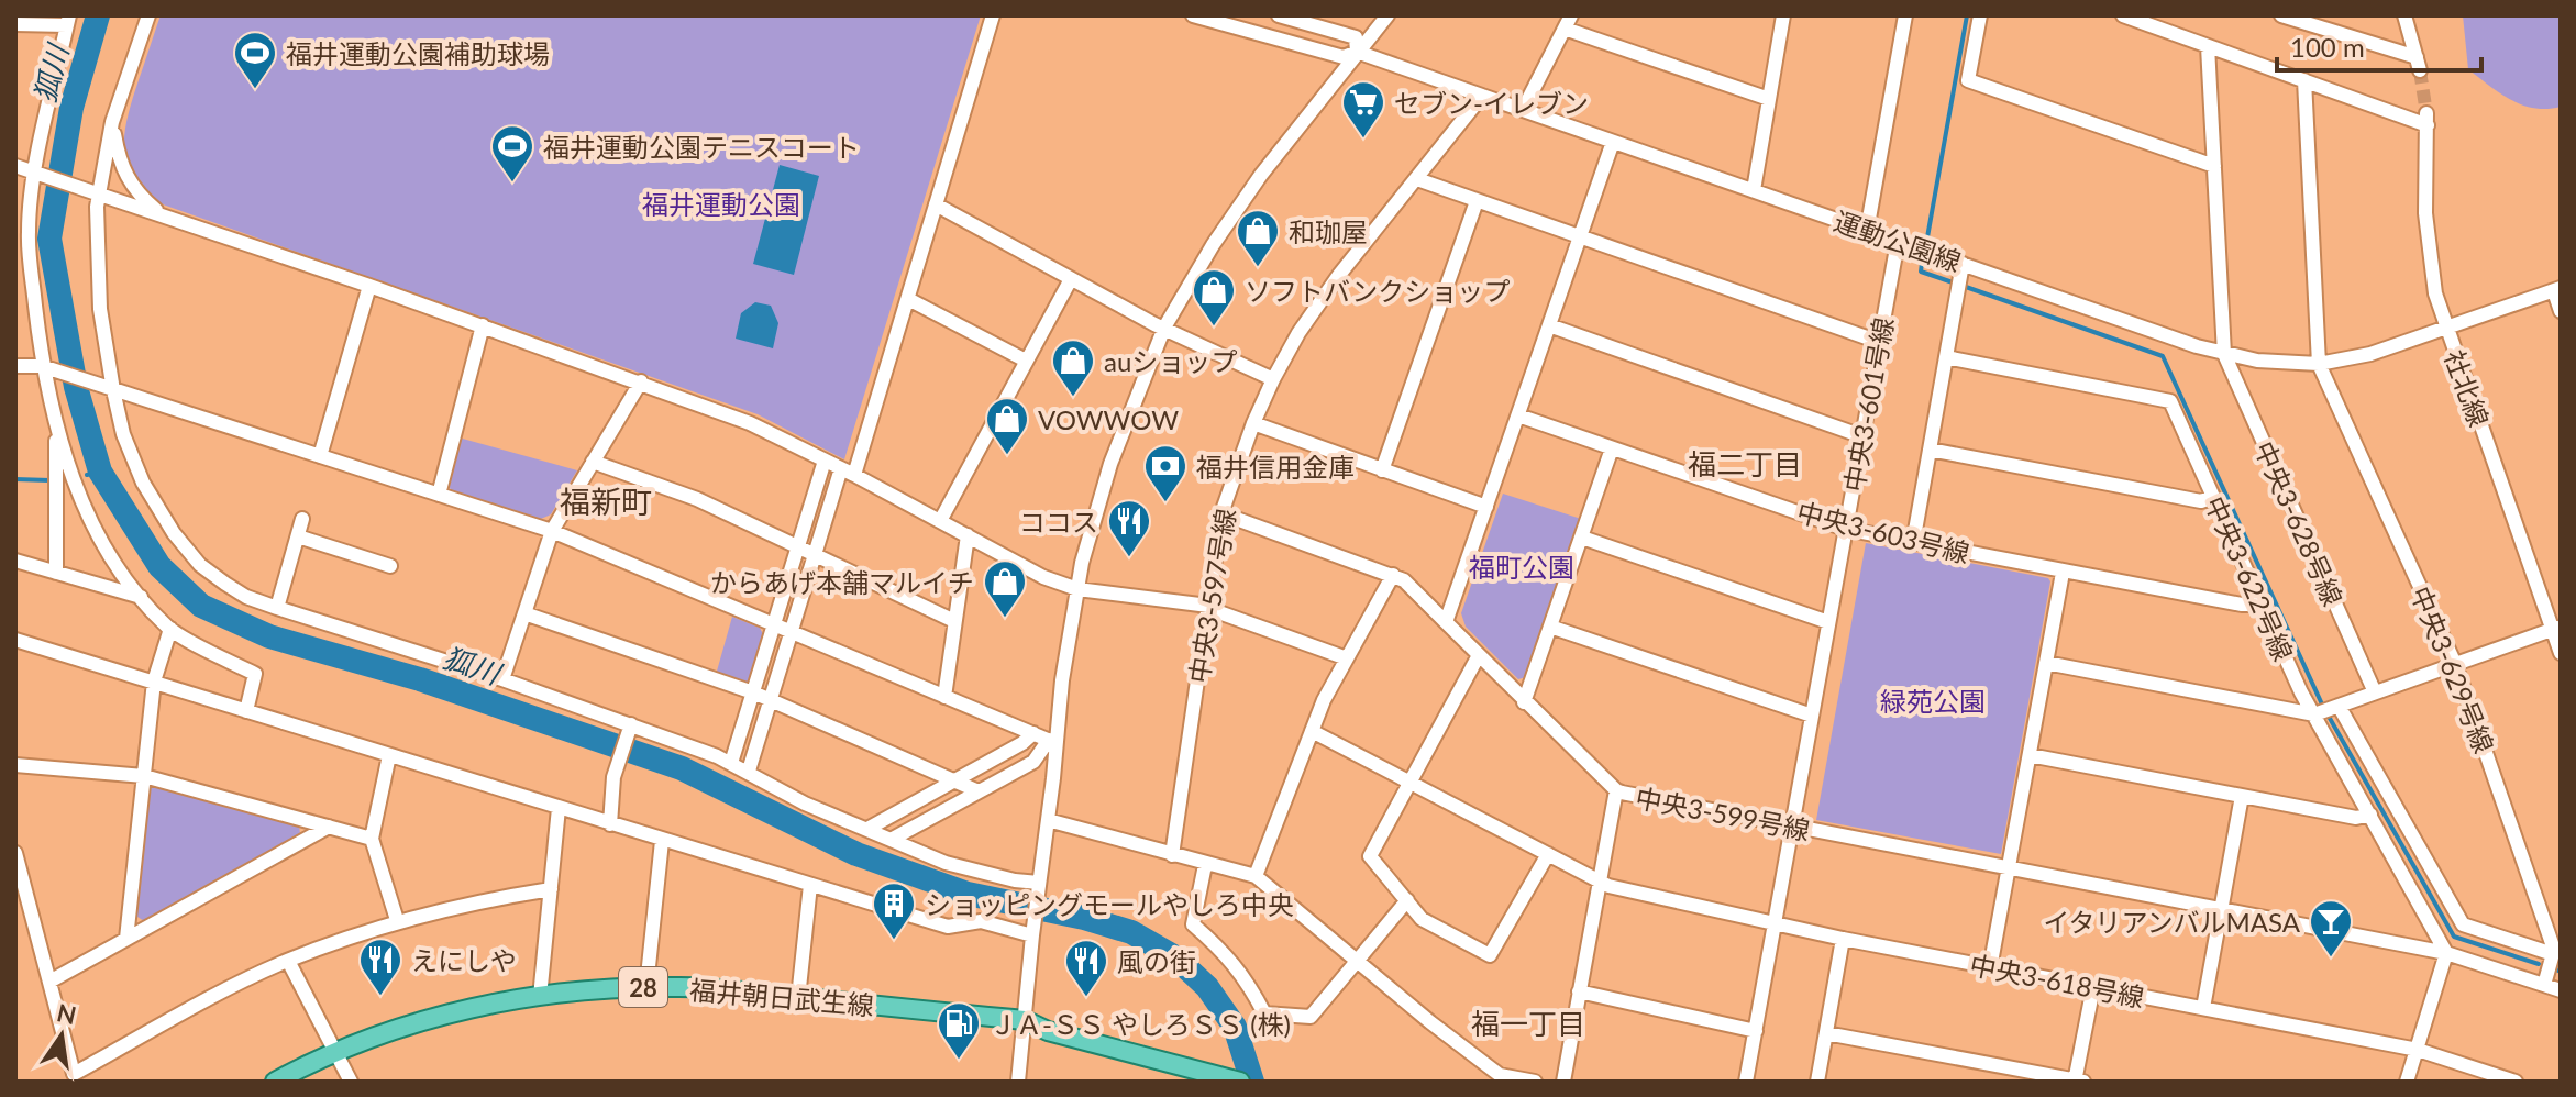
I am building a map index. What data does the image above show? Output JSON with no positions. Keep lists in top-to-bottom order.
{
  "streets": {
    "main road": ["28", "福井朝日武生線"],
    "street": [
      "運動公園線",
      "社北線",
      "中央3-601号線",
      "中央3-628号線",
      "中央3-603号線",
      "中央3-622号線",
      "中央3-597号線",
      "中央3-629号線",
      "中央3-599号線",
      "中央3-618号線"
    ]
  },
  "crossings": [
    ["運動公園線", "社北線"],
    ["運動公園線", "中央3-601号線"],
    ["運動公園線", "中央3-628号線"],
    ["運動公園線", "中央3-597号線"],
    ["運動公園線", "中央3-629号線"],
    ["中央3-601号線", "中央3-603号線"],
    ["中央3-601号線", "中央3-599号線"],
    ["中央3-601号線", "中央3-618号線"],
    ["中央3-603号線", "中央3-622号線"],
    ["中央3-622号線", "中央3-599号線"]
  ],
  "districts": ["福二丁目", "福新町", "福一丁目"],
  "water": ["狐川"],
  "parks": ["福井運動公園", "福町公園", "緑苑公園"],
  "places": {
    "sports": ["福井運動公園補助球場", "福井運動公園テニスコート"],
    "supermarket": ["セブン-イレブン"],
    "shop": [
      "和珈屋",
      "ソフトバンクショップ",
      "auショップ",
      "VOWWOW",
      "からあげ本舗マルイチ"
    ],
    "bank": ["福井信用金庫"],
    "restaurant": ["ココス", "えにしや", "風の街"],
    "building": ["ショッピングモールやしろ中央"],
    "bar": ["イタリアンバルMASA"],
    "fuel station": ["ＪＡ-ＳＳ やしろＳＳ (株)"]
  },
  "scale_bar": "100 m",
  "north": "top"
}
